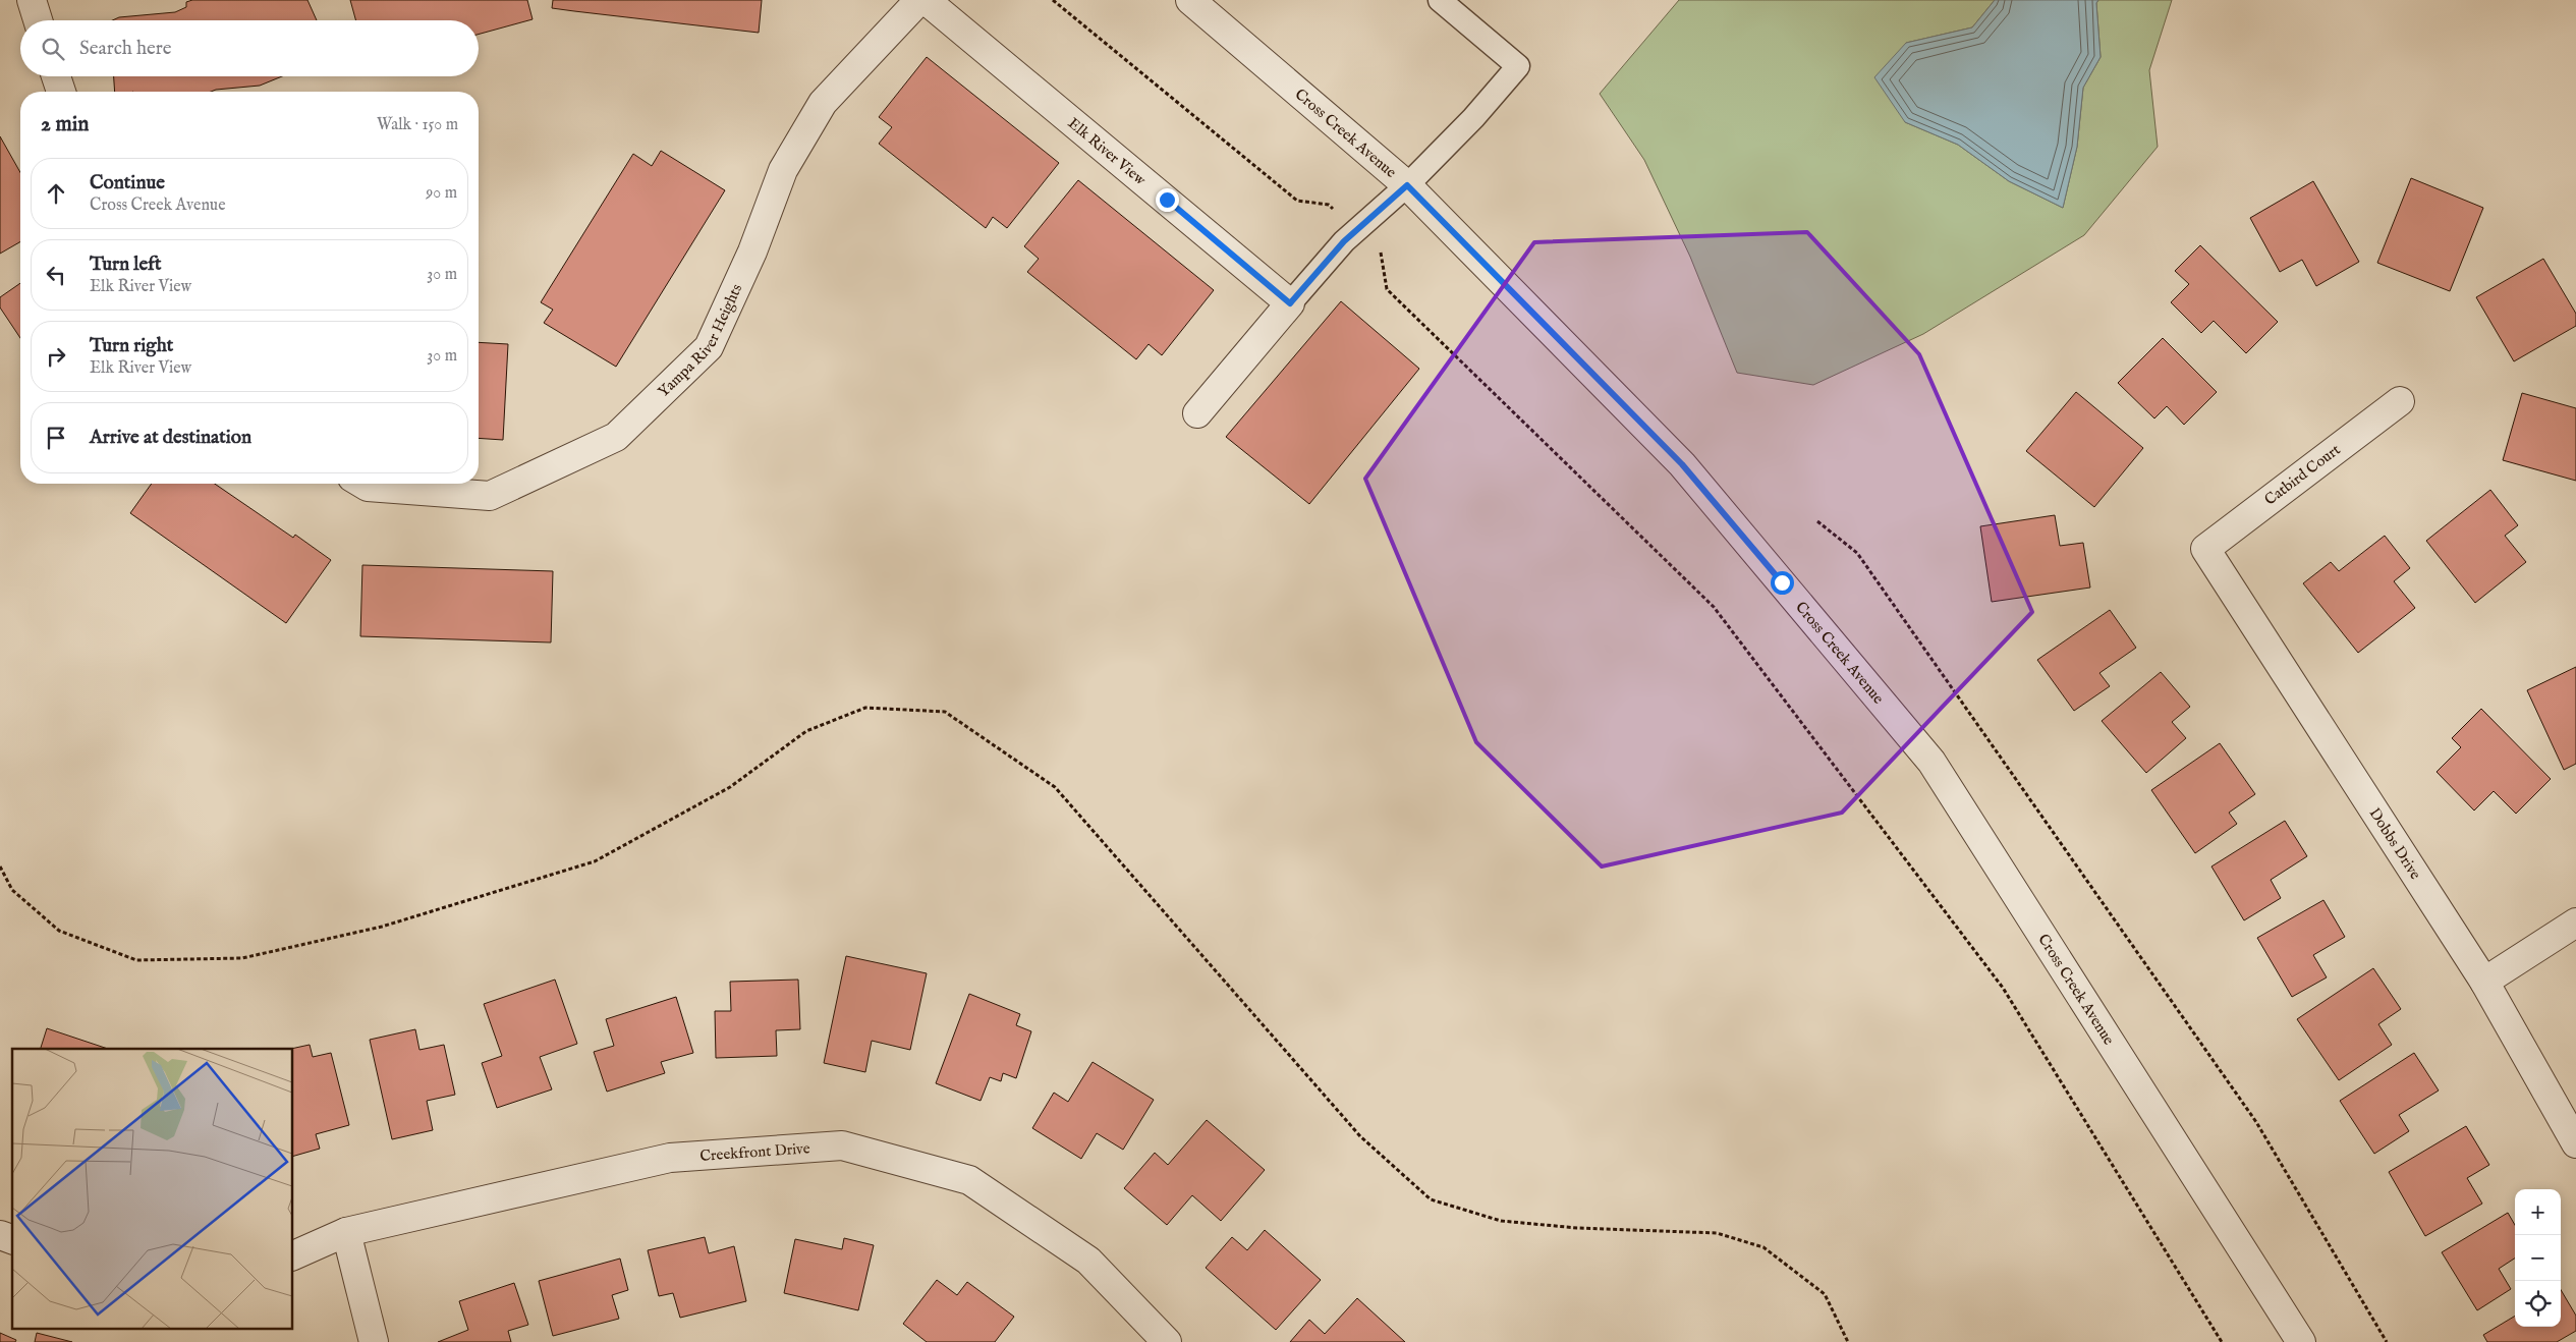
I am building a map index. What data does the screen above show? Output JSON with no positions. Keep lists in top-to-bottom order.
{
  "streets": {
    "street": [
      "Cross Creek Avenue",
      "Elk River View",
      "Yampa River Heights",
      "Catbird Court",
      "Dobbs Drive",
      "Creekfront Drive"
    ]
  },
  "crossings": [
    ["Catbird Court", "Dobbs Drive"]
  ],
  "page": {
    "search": "Search here",
    "heading": ["2 min", "Walk · 150 m"],
    "list": [
      ["Continue", "Cross Creek Avenue", "90 m"],
      ["Turn left", "Elk River View", "30 m"],
      ["Turn right", "Elk River View", "30 m"],
      "Arrive at destination"
    ],
    "map_buttons": ["+", "−"]
  }
}
